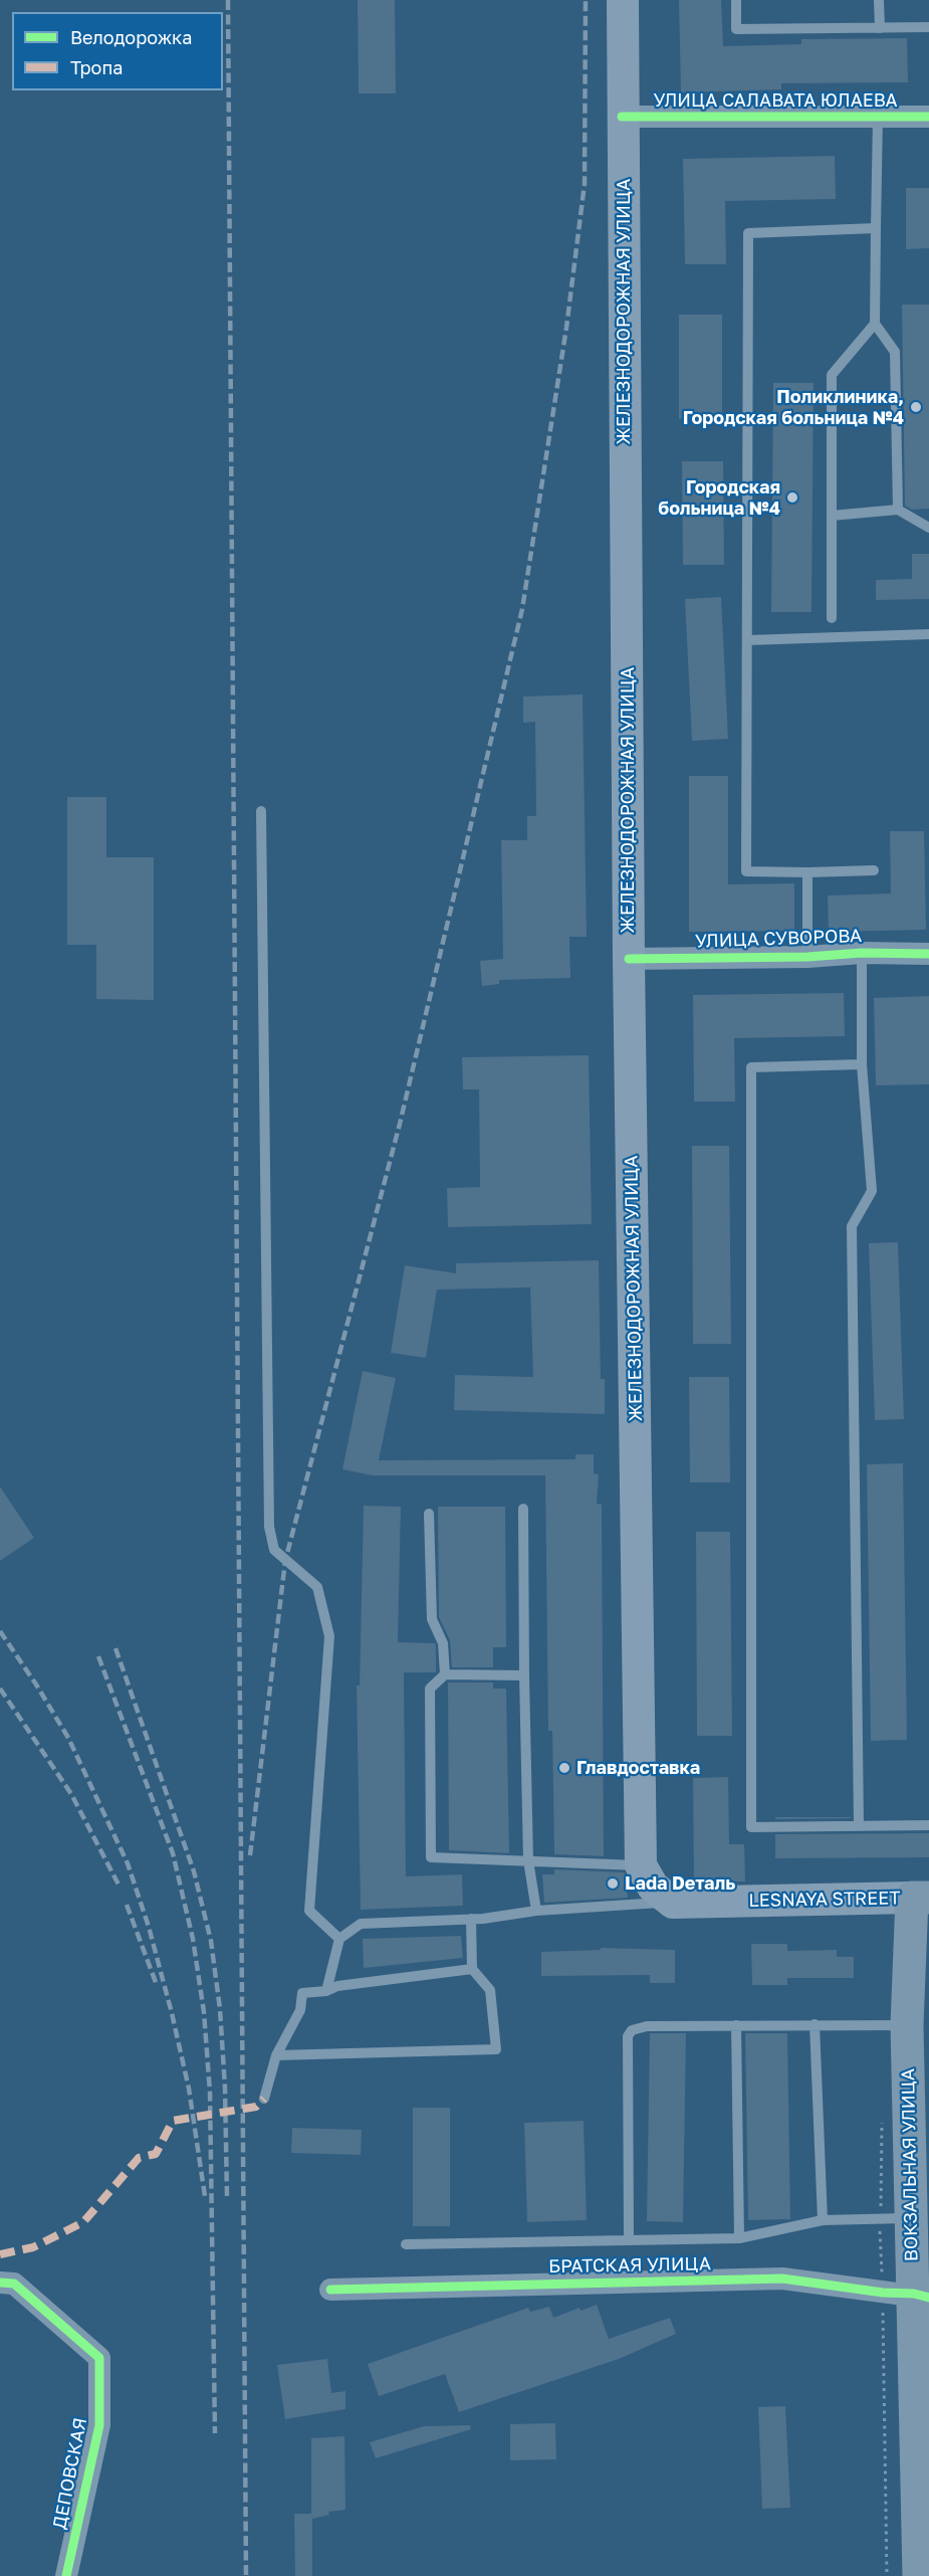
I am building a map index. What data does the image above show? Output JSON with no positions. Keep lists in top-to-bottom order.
{
  "streets": {
    "main road": ["ЖЕЛЕЗНОДОРОЖНАЯ УЛИЦА", "LESNAYA STREET", "ВОКЗАЛЬНАЯ УЛИЦА"],
    "street": [
      "УЛИЦА САЛАВАТА ЮЛАЕВА",
      "УЛИЦА СУВОРОВА",
      "БРАТСКАЯ УЛИЦА",
      "ДЕПОВСКАЯ"
    ]
  },
  "crossings": [
    ["УЛИЦА САЛАВАТА ЮЛАЕВА", "ЖЕЛЕЗНОДОРОЖНАЯ УЛИЦА"],
    ["ЖЕЛЕЗНОДОРОЖНАЯ УЛИЦА", "УЛИЦА СУВОРОВА"],
    ["ЖЕЛЕЗНОДОРОЖНАЯ УЛИЦА", "LESNAYA STREET"],
    ["LESNAYA STREET", "ВОКЗАЛЬНАЯ УЛИЦА"],
    ["ВОКЗАЛЬНАЯ УЛИЦА", "БРАТСКАЯ УЛИЦА"]
  ],
  "places": [
    "Поликлиника, Городская больница №4",
    "Городская больница №4",
    "Главдоставка",
    "Lada Dеталь"
  ],
  "legend": ["Велодорожка", "Тропа"]
}
